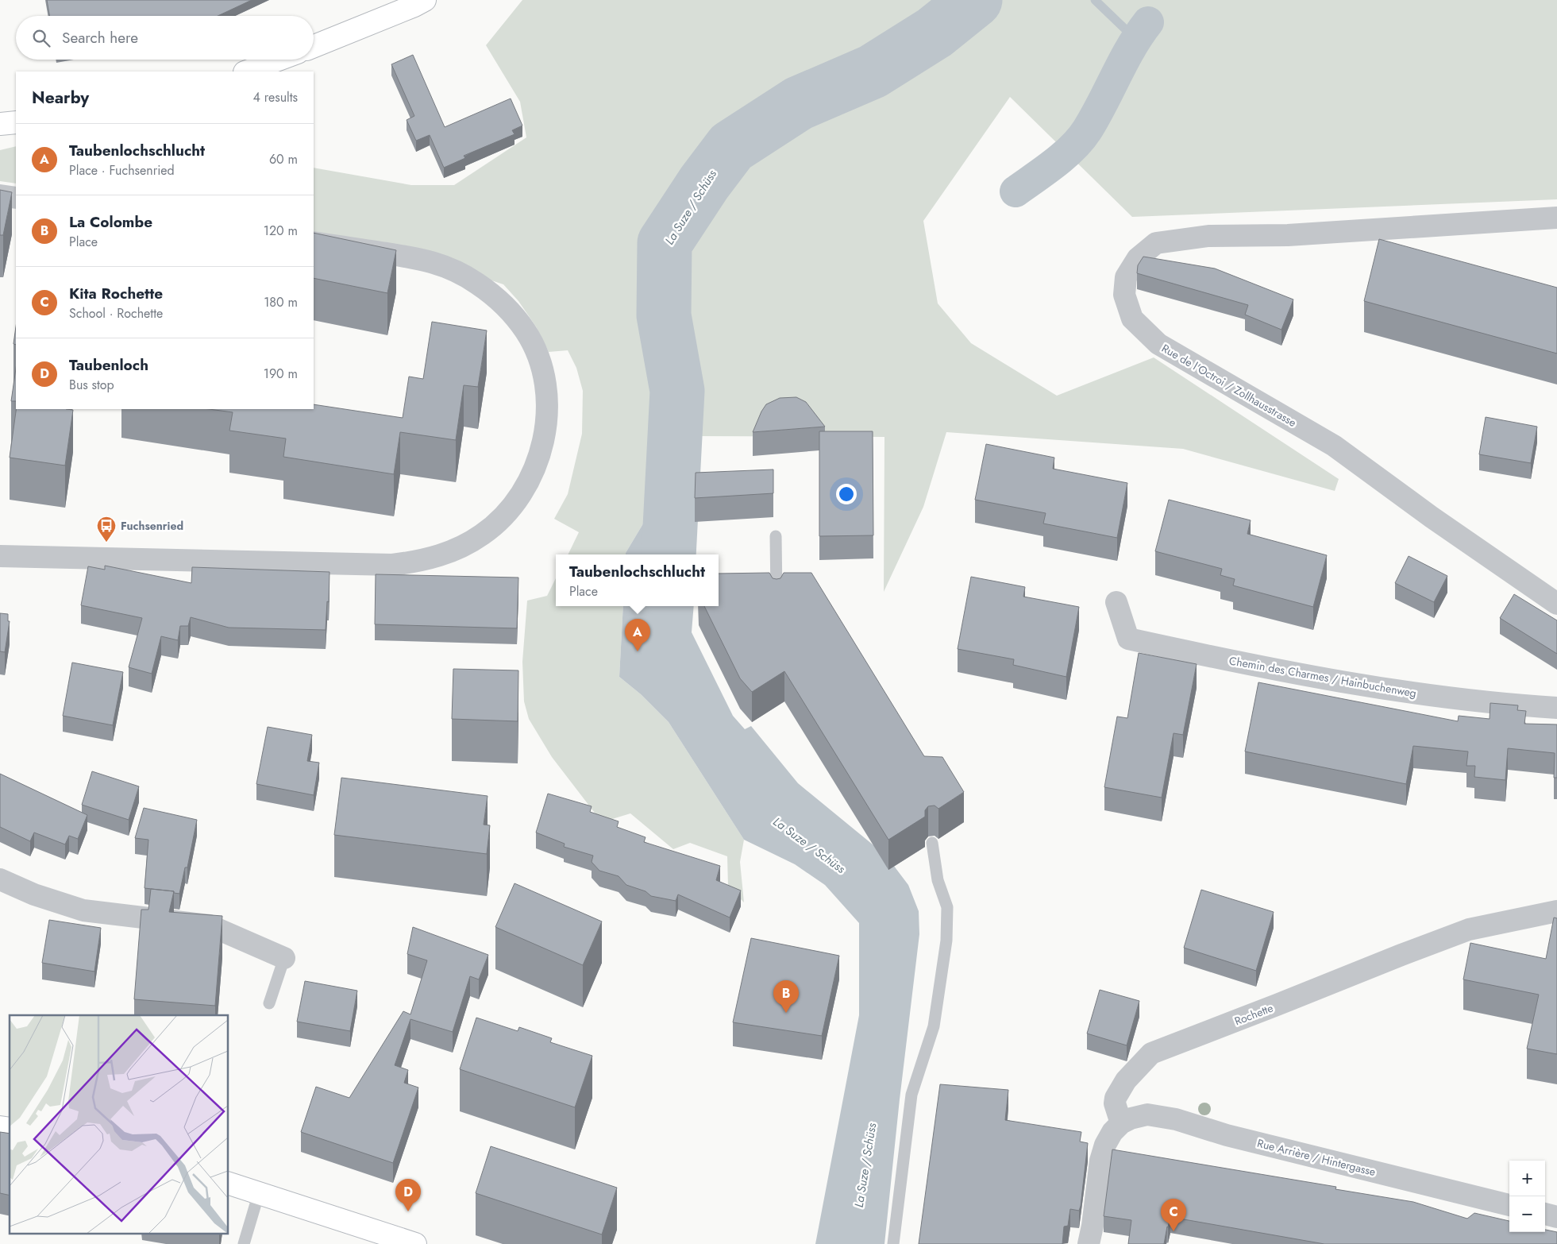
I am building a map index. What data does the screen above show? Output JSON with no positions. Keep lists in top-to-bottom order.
{
  "streets": {
    "street": [
      "Rue de l'Octroi / Zollhausstrasse",
      "Chemin des Charmes / Hainbuchenweg",
      "Rochette",
      "Rue Arrière / Hintergasse"
    ]
  },
  "crossings": [
    ["Rochette", "Rue Arrière / Hintergasse"]
  ],
  "water": ["La Suze / Schüss"],
  "places": {
    "bus stop": ["Fuchsenried"]
  },
  "page": {
    "search": "Search here",
    "heading": ["Nearby", "4 results"],
    "list": [
      {
        "mark": "A",
        "name": "Taubenlochschlucht",
        "note": "Place · Fuchsenried",
        "value": "60 m"
      },
      {
        "mark": "B",
        "name": "La Colombe",
        "note": "Place",
        "value": "120 m"
      },
      {
        "mark": "C",
        "name": "Kita Rochette",
        "note": "School · Rochette",
        "value": "180 m"
      },
      {
        "mark": "D",
        "name": "Taubenloch",
        "note": "Bus stop",
        "value": "190 m"
      }
    ],
    "popup": ["Taubenlochschlucht", "Place"],
    "pins": [
      "A",
      "B",
      "D",
      "C"
    ],
    "map_buttons": ["+", "−"]
  }
}
